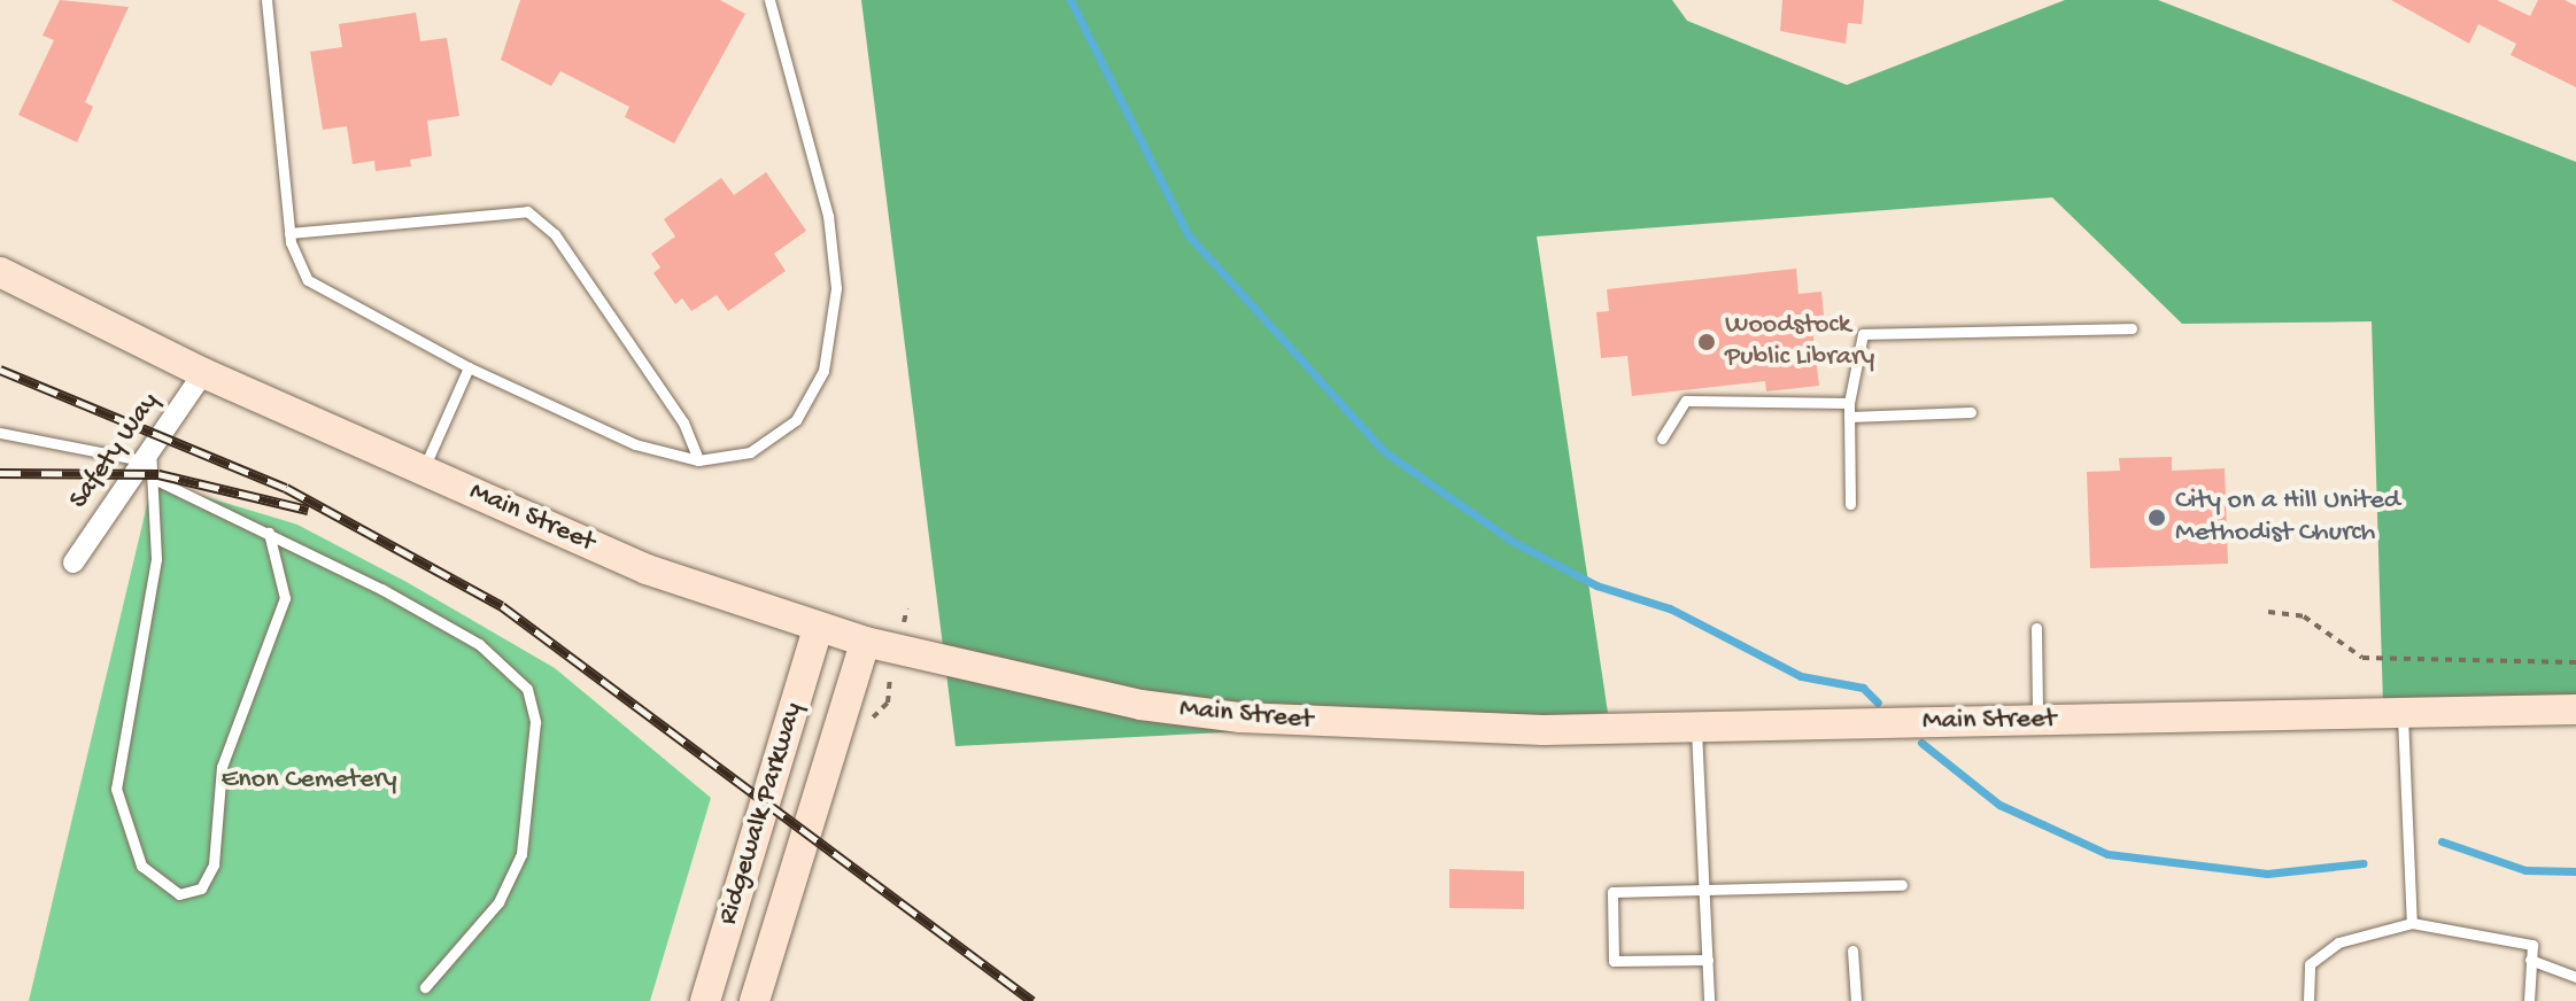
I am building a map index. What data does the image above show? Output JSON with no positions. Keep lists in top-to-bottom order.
{
  "streets": {
    "main road": ["Main Street", "Ridgewalk Parkway"],
    "street": ["Safety Way"]
  },
  "crossings": [
    ["Safety Way", "Main Street"],
    ["Main Street", "Ridgewalk Parkway"]
  ],
  "parks": ["Enon Cemetery"],
  "places": ["Woodstock Public Library", "City on a Hill United Methodist Church"]
}
